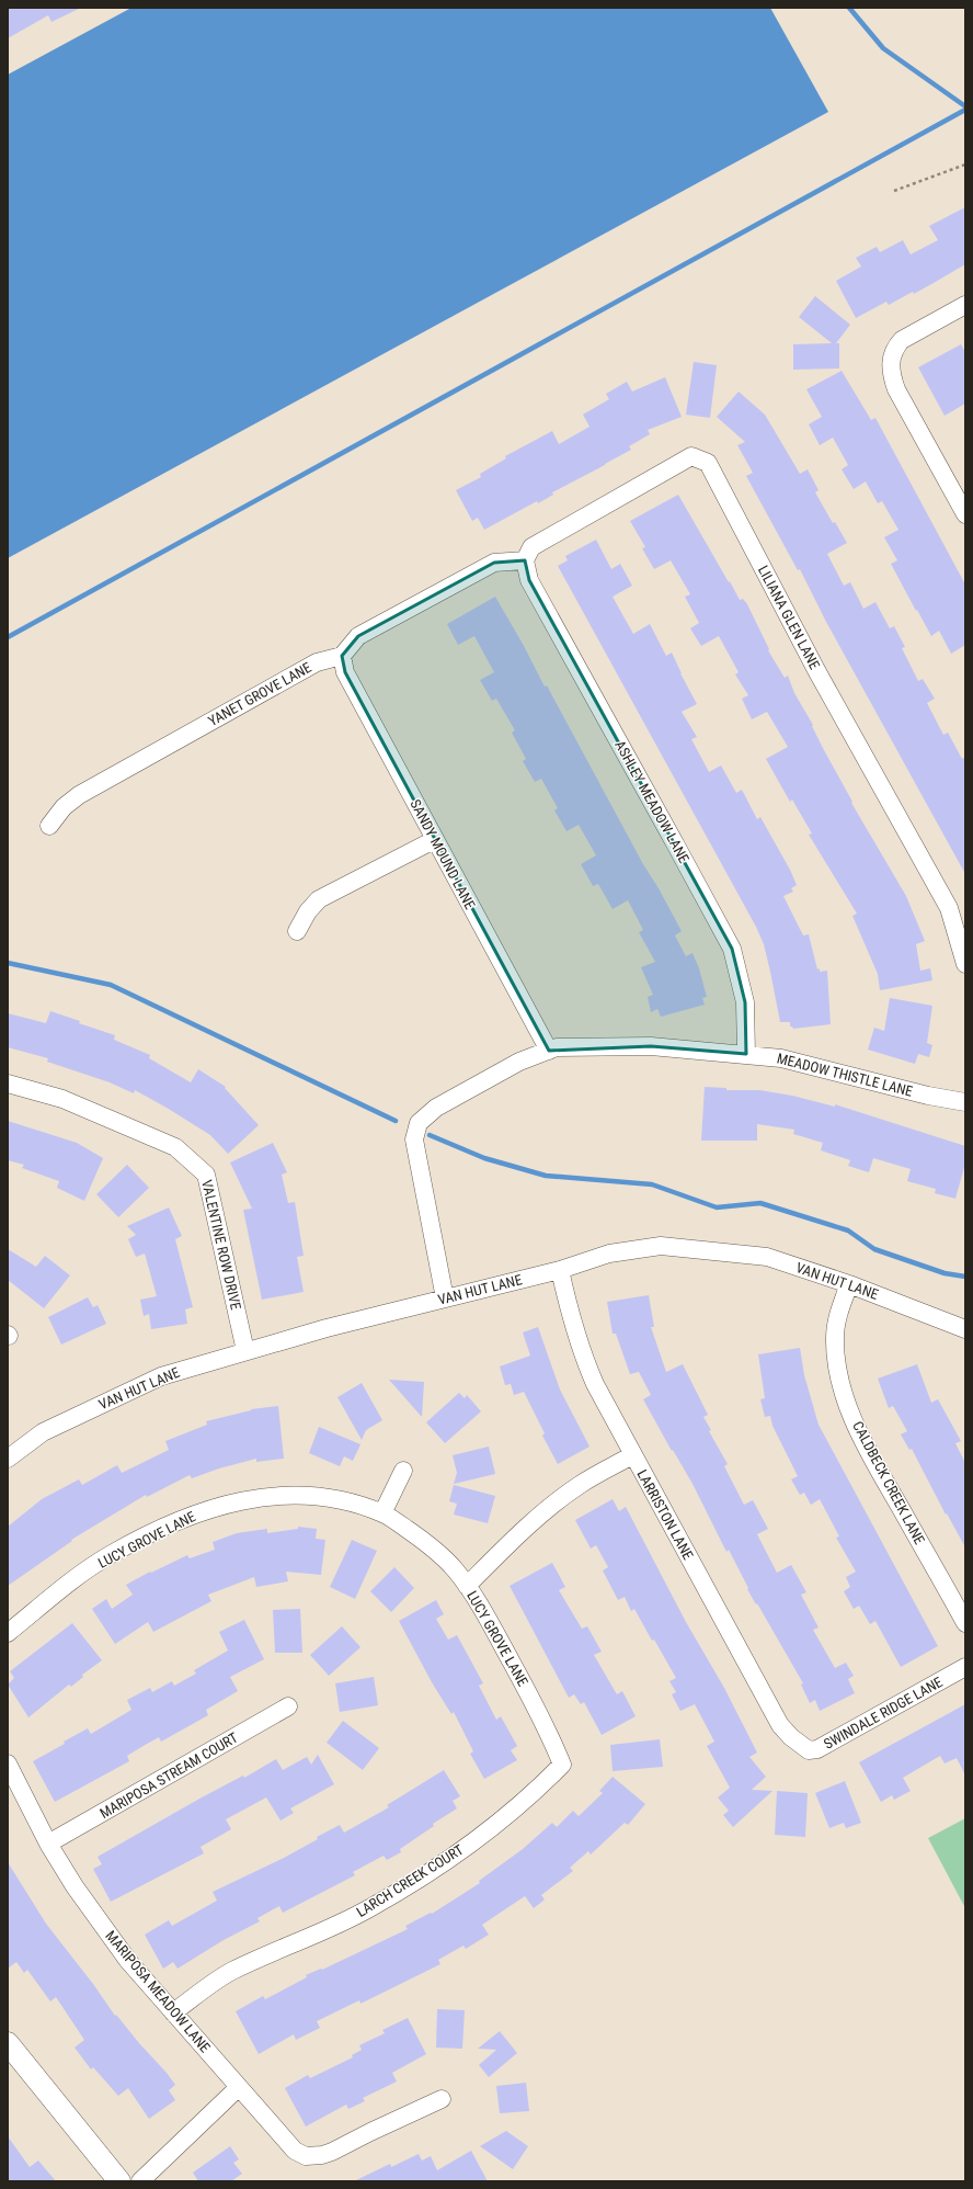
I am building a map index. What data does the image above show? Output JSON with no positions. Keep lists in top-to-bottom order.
{
  "streets": {
    "street": [
      "LILIANA GLEN LANE",
      "YANET GROVE LANE",
      "ASHLEY MEADOW LANE",
      "SANDY MOUND LANE",
      "MEADOW THISTLE LANE",
      "VALENTINE ROW DRIVE",
      "VAN HUT LANE",
      "CALDBECK CREEK LANE",
      "LARRISTON LANE",
      "LUCY GROVE LANE",
      "SWINDALE RIDGE LANE",
      "MARIPOSA STREAM COURT",
      "LARCH CREEK COURT",
      "MARIPOSA MEADOW LANE"
    ]
  },
  "crossings": [
    ["LILIANA GLEN LANE", "ASHLEY MEADOW LANE"],
    ["YANET GROVE LANE", "SANDY MOUND LANE"],
    ["ASHLEY MEADOW LANE", "MEADOW THISTLE LANE"],
    ["SANDY MOUND LANE", "MEADOW THISTLE LANE"],
    ["MEADOW THISTLE LANE", "VAN HUT LANE"],
    ["VALENTINE ROW DRIVE", "VAN HUT LANE"],
    ["VAN HUT LANE", "CALDBECK CREEK LANE"],
    ["VAN HUT LANE", "LARRISTON LANE"],
    ["LARRISTON LANE", "SWINDALE RIDGE LANE"],
    ["LUCY GROVE LANE", "LARCH CREEK COURT"],
    ["MARIPOSA STREAM COURT", "MARIPOSA MEADOW LANE"],
    ["LARCH CREEK COURT", "MARIPOSA MEADOW LANE"]
  ]
}
